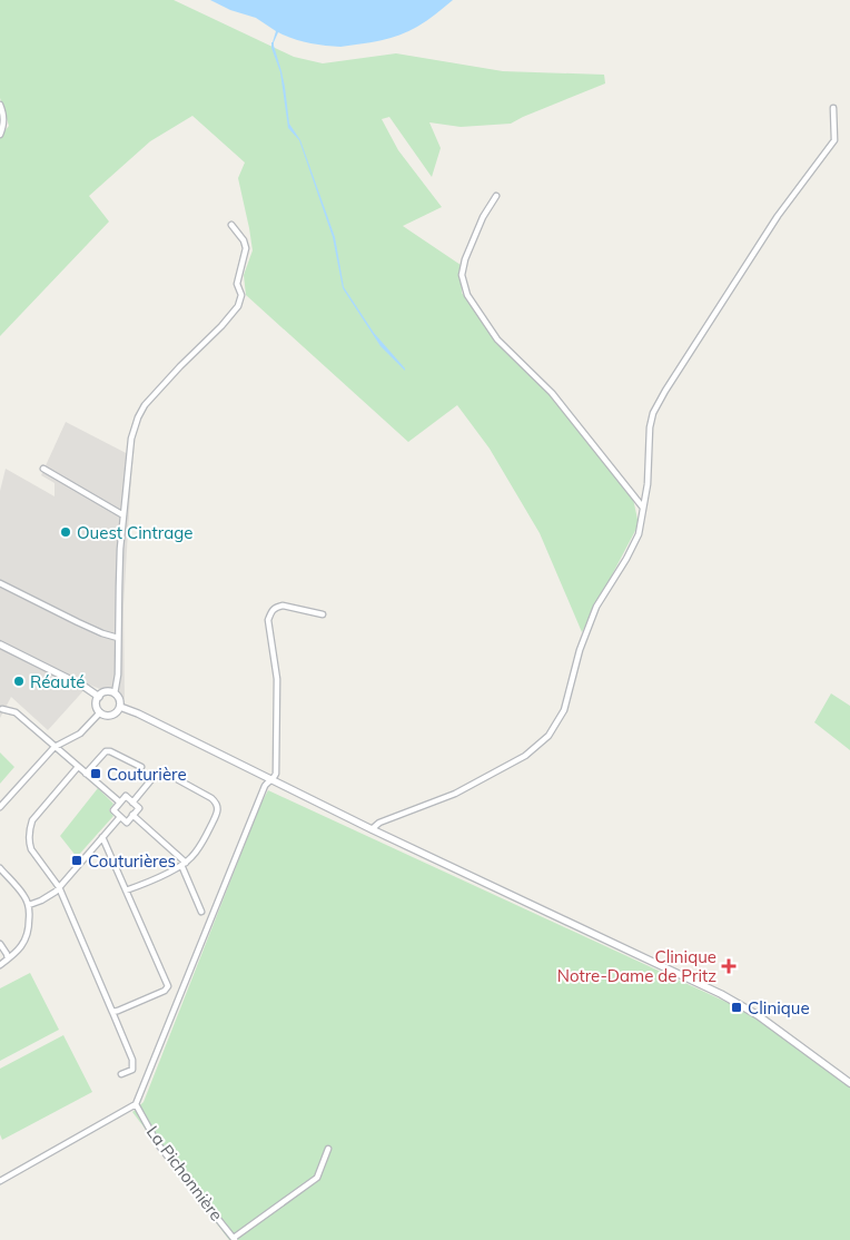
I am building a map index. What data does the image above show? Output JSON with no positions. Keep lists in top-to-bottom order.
{
  "streets": {
    "street": ["La Pichonnière"]
  },
  "places": {
    "other": ["Ouest Cintrage", "Réauté"],
    "transit": ["Couturière", "Couturières", "Clinique"],
    "health": ["Clinique Notre-Dame de Pritz"]
  }
}
